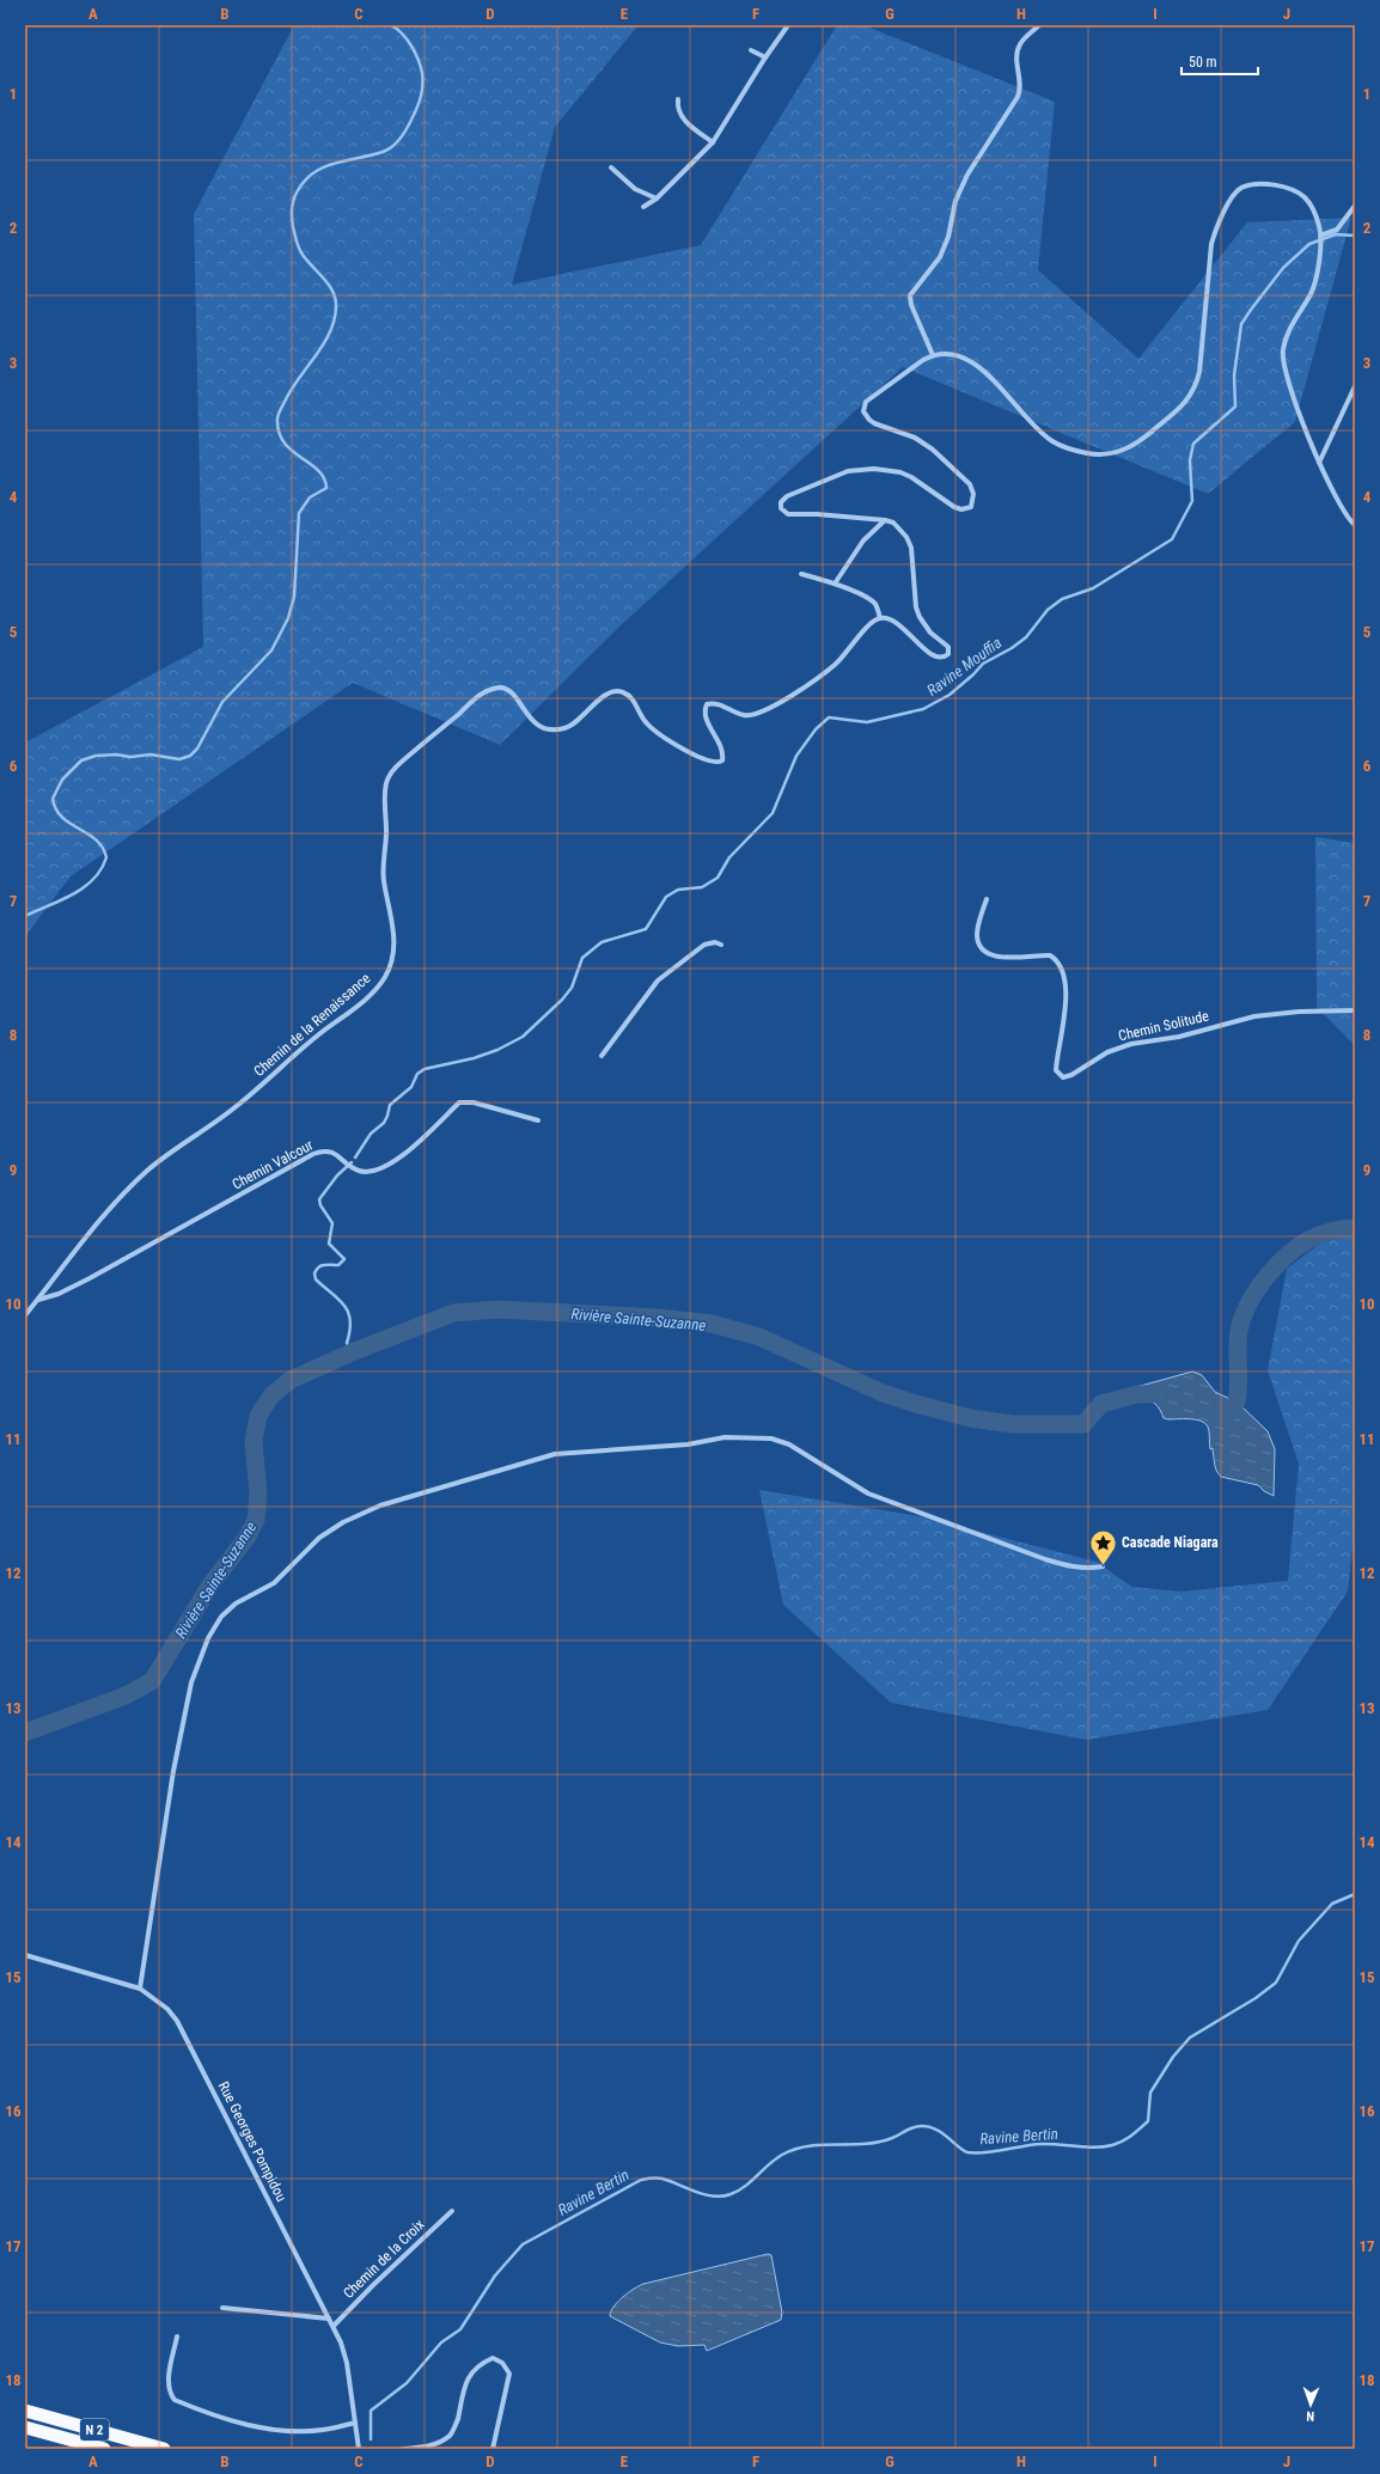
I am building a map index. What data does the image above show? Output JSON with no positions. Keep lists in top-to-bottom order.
{
  "streets": {
    "highway": ["N 2"],
    "street": [
      "Chemin de la Renaissance",
      "Chemin Solitude",
      "Chemin Valcour",
      "Rue Georges Pompidou",
      "Chemin de la Croix"
    ]
  },
  "crossings": [
    ["Chemin de la Renaissance", "Chemin Valcour"],
    ["Rue Georges Pompidou", "Chemin de la Croix"]
  ],
  "water": ["Ravine Mouffia", "Rivière Sainte-Suzanne", "Ravine Bertin"],
  "places": {
    "place": ["Cascade Niagara"]
  },
  "scale_bar": "50 m",
  "north": "bottom",
  "grid": {
    "columns": [
      "A",
      "B",
      "C",
      "D",
      "E",
      "F",
      "G",
      "H",
      "I",
      "J"
    ],
    "rows": [
      "1",
      "2",
      "3",
      "4",
      "5",
      "6",
      "7",
      "8",
      "9",
      "10",
      "11",
      "12",
      "13",
      "14",
      "15",
      "16",
      "17",
      "18"
    ]
  }
}
